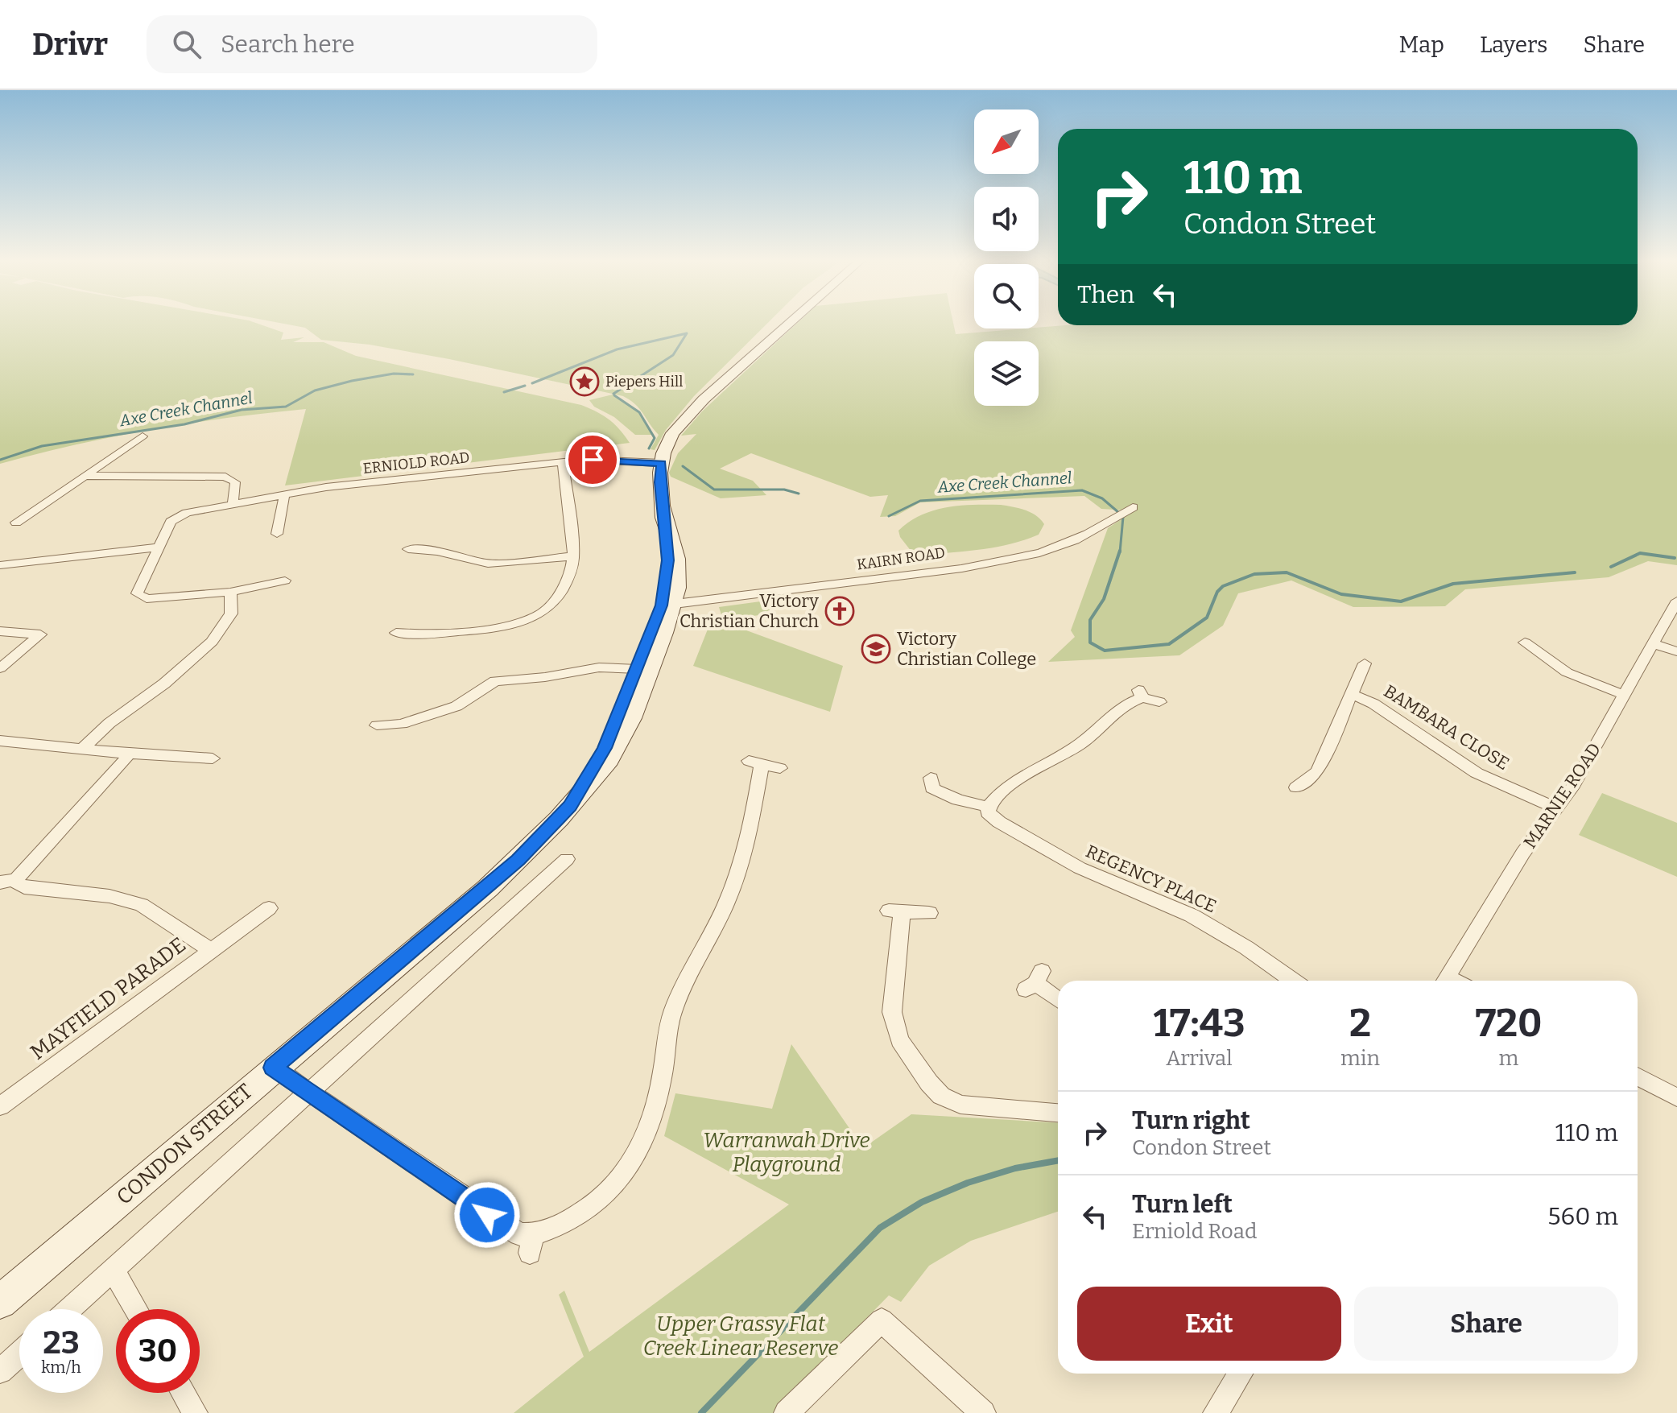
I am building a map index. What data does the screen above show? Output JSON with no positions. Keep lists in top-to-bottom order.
{
  "streets": {
    "main road": ["CONDON STREET"],
    "street": [
      "ERNIOLD ROAD",
      "KAIRN ROAD",
      "BAMBARA CLOSE",
      "MARNIE ROAD",
      "REGENCY PLACE",
      "MAYFIELD PARADE"
    ]
  },
  "crossings": [
    ["ERNIOLD ROAD", "CONDON STREET"],
    ["KAIRN ROAD", "CONDON STREET"],
    ["BAMBARA CLOSE", "MARNIE ROAD"]
  ],
  "water": ["Axe Creek Channel"],
  "parks": ["Warranwah Drive Playground", "Upper Grassy Flat Creek Linear Reserve"],
  "places": {
    "place": ["Piepers Hill"],
    "church": ["Victory Christian Church"],
    "school or university": ["Victory Christian College"]
  },
  "north": "bottom left",
  "page": {
    "header": "Drivr",
    "search": "Search here",
    "nav": ["Map", "Layers", "Share"],
    "turn": ["110 m", "Condon Street"],
    "then": "Then",
    "eta": [
      "17:43",
      "Arrival",
      "2",
      "min",
      "720",
      "m"
    ],
    "list": [
      {
        "name": "Turn right",
        "note": "Condon Street",
        "value": "110 m"
      },
      {
        "name": "Turn left",
        "note": "Erniold Road",
        "value": "560 m"
      }
    ],
    "buttons": ["Exit", "Share"],
    "speed": "23 km/h",
    "limit": "30"
  }
}
